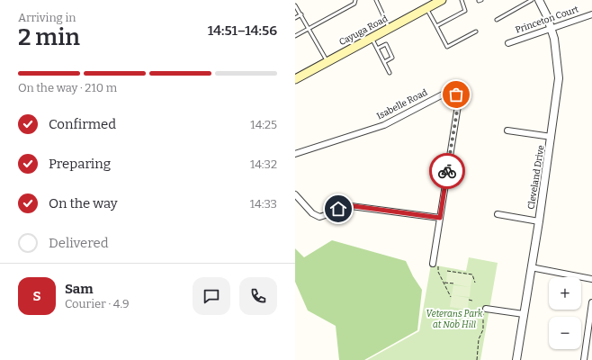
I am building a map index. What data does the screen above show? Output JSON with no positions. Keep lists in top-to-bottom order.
{
  "streets": {
    "main road": ["Cayuga Road"],
    "street": ["Princeton Court", "Isabelle Road", "Cleveland Drive"]
  },
  "crossings": [
    ["Princeton Court", "Cleveland Drive"]
  ],
  "parks": ["Veterans Park at Nob Hill"],
  "page": {
    "heading": ["2 min", "Arriving in", "14:51–14:56"],
    "panel": ["Sam", "Courier · 4.9"],
    "bar": "On the way · 210 m",
    "list": [
      ["Confirmed", "14:25"],
      ["Preparing", "14:32"],
      ["On the way", "14:33"],
      "Delivered"
    ],
    "round": "S",
    "map_buttons": ["+", "−"]
  }
}
